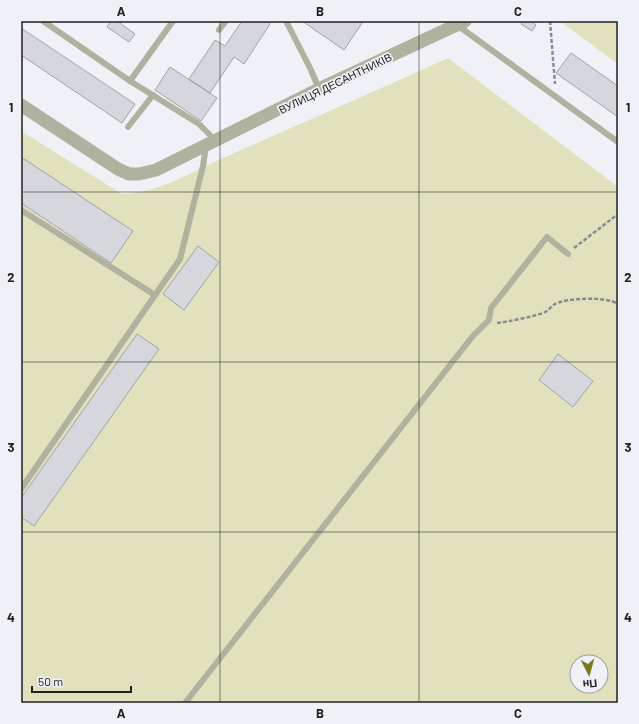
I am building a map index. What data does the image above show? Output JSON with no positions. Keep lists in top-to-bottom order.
{
  "streets": {
    "street": ["ВУЛИЦЯ ДЕСАНТНИКІВ"]
  },
  "scale_bar": "50 m",
  "north": "bottom",
  "grid": {
    "columns": ["A", "B", "C"],
    "rows": [
      "1",
      "2",
      "3",
      "4"
    ]
  }
}
